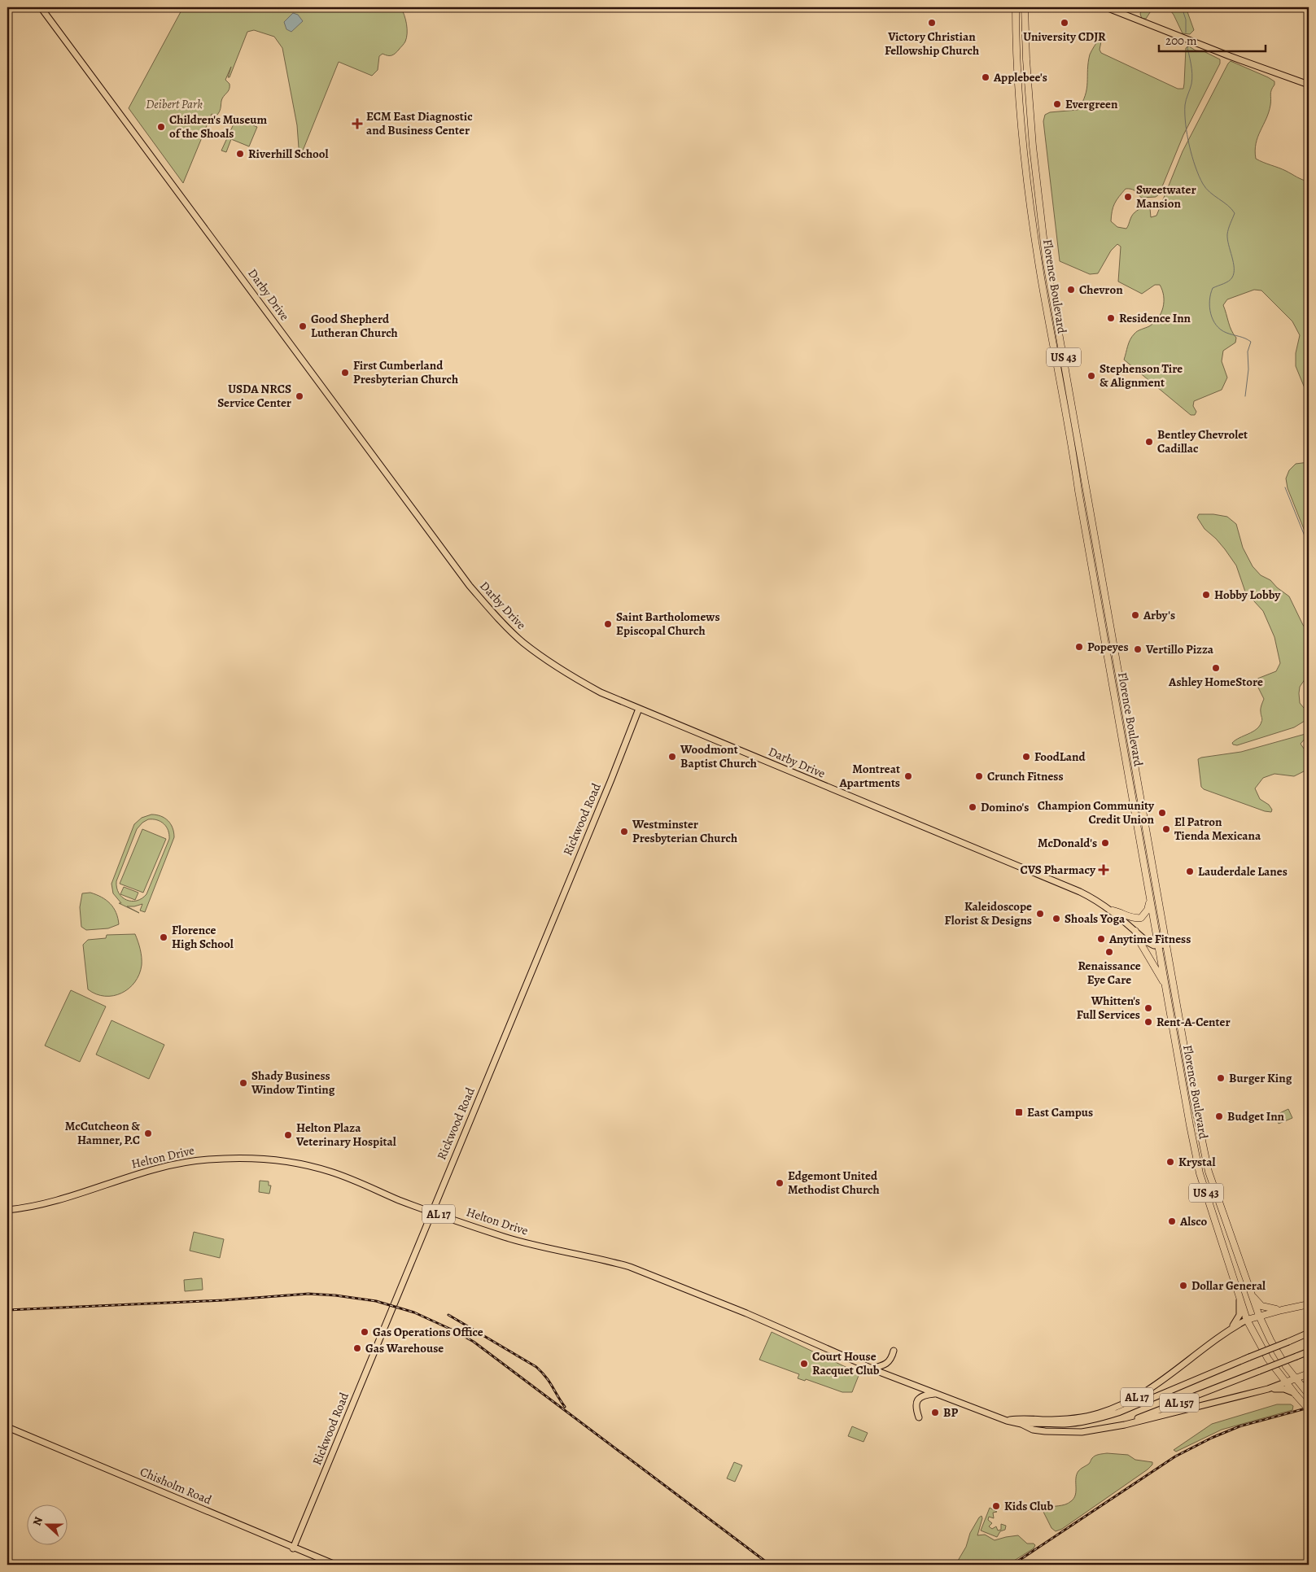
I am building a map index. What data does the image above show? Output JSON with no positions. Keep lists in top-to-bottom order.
{
  "streets": {
    "highway": ["Florence Boulevard", "US 43", "AL 17"],
    "main road": [
      "Darby Drive",
      "Rickwood Road",
      "Helton Drive",
      "AL 157",
      "Chisholm Road"
    ]
  },
  "crossings": [
    ["Florence Boulevard", "Darby Drive"],
    ["Florence Boulevard", "AL 17"],
    ["Darby Drive", "Rickwood Road"],
    ["Rickwood Road", "Helton Drive"],
    ["Rickwood Road", "Chisholm Road"],
    ["Helton Drive", "AL 17"],
    ["AL 17", "AL 157"]
  ],
  "parks": ["Deibert Park"],
  "places": {
    "other": [
      "Victory Christian Fellowship Church",
      "University CDJR",
      "Applebee's",
      "Evergreen",
      "Children's Museum of the Shoals",
      "Riverhill School",
      "Sweetwater Mansion",
      "Chevron",
      "Residence Inn",
      "Good Shepherd Lutheran Church",
      "First Cumberland Presbyterian Church",
      "Stephenson Tire & Alignment",
      "USDA NRCS Service Center",
      "Bentley Chevrolet Cadillac",
      "Hobby Lobby",
      "Arby's",
      "Saint Bartholomews Episcopal Church",
      "Popeyes",
      "Vertillo Pizza",
      "Ashley HomeStore",
      "Woodmont Baptist Church",
      "FoodLand",
      "Montreat Apartments",
      "Crunch Fitness",
      "Domino's",
      "Champion Community Credit Union",
      "El Patron Tienda Mexicana",
      "Westminster Presbyterian Church",
      "McDonald's",
      "Lauderdale Lanes",
      "Kaleidoscope Florist & Designs",
      "Shoals Yoga",
      "Florence High School",
      "Anytime Fitness",
      "Renaissance Eye Care",
      "Whitten's Full Services",
      "Rent-A-Center",
      "Burger King",
      "Shady Business Window Tinting",
      "Budget Inn",
      "McCutcheon & Hamner, P.C",
      "Helton Plaza Veterinary Hospital",
      "Krystal",
      "Edgemont United Methodist Church",
      "Alsco",
      "Dollar General",
      "Gas Operations Office",
      "Gas Warehouse",
      "Court House Racquet Club",
      "BP",
      "Kids Club"
    ],
    "health": ["ECM East Diagnostic and Business Center", "CVS Pharmacy"],
    "transit": ["East Campus"]
  },
  "scale_bar": "200 m",
  "north": "left"
}
